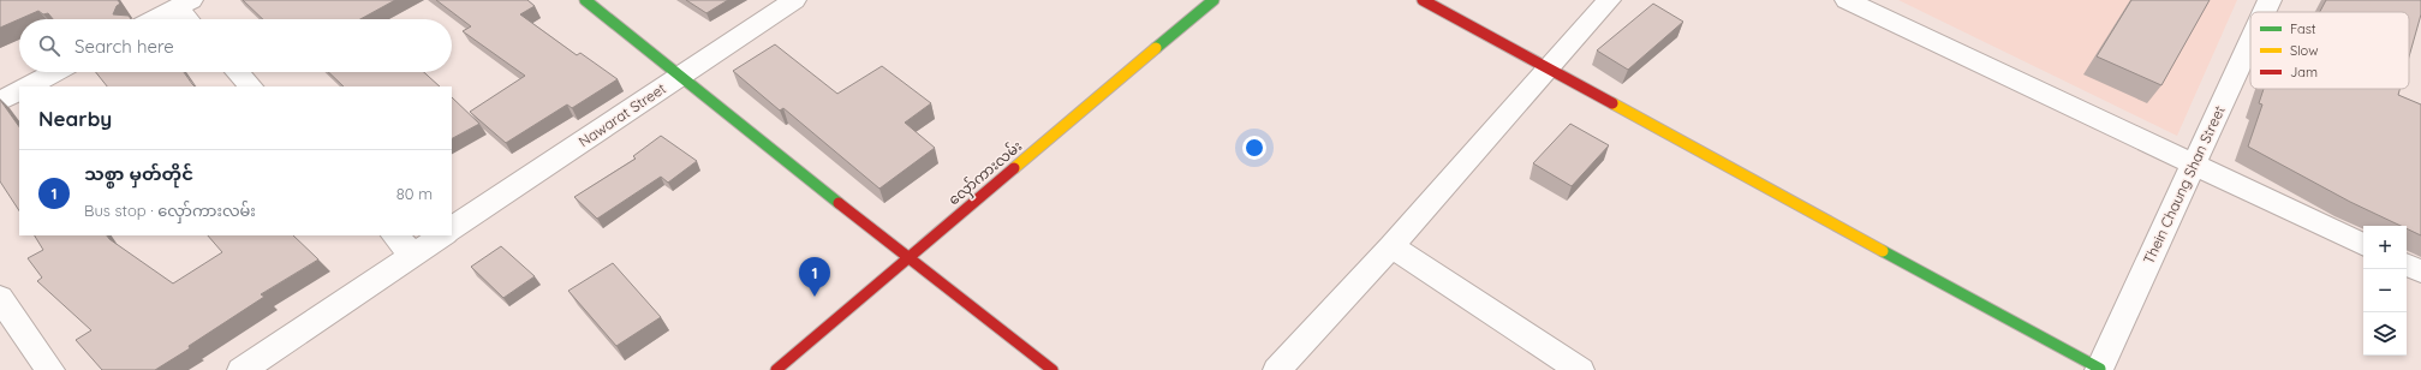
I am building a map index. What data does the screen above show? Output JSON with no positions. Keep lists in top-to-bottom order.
{
  "streets": {
    "street": ["Nawarat Street", "လှော်ကားလမ်း", "Thein Chaung Shan Street"]
  },
  "legend": ["Fast", "Slow", "Jam"],
  "page": {
    "search": "Search here",
    "heading": "Nearby",
    "list": [
      {
        "mark": "1",
        "name": "သစ္စာ မှတ်တိုင်",
        "note": "Bus stop · လှော်ကားလမ်း",
        "value": "80 m"
      }
    ],
    "map_buttons": ["+", "−"],
    "pins": "1"
  }
}
